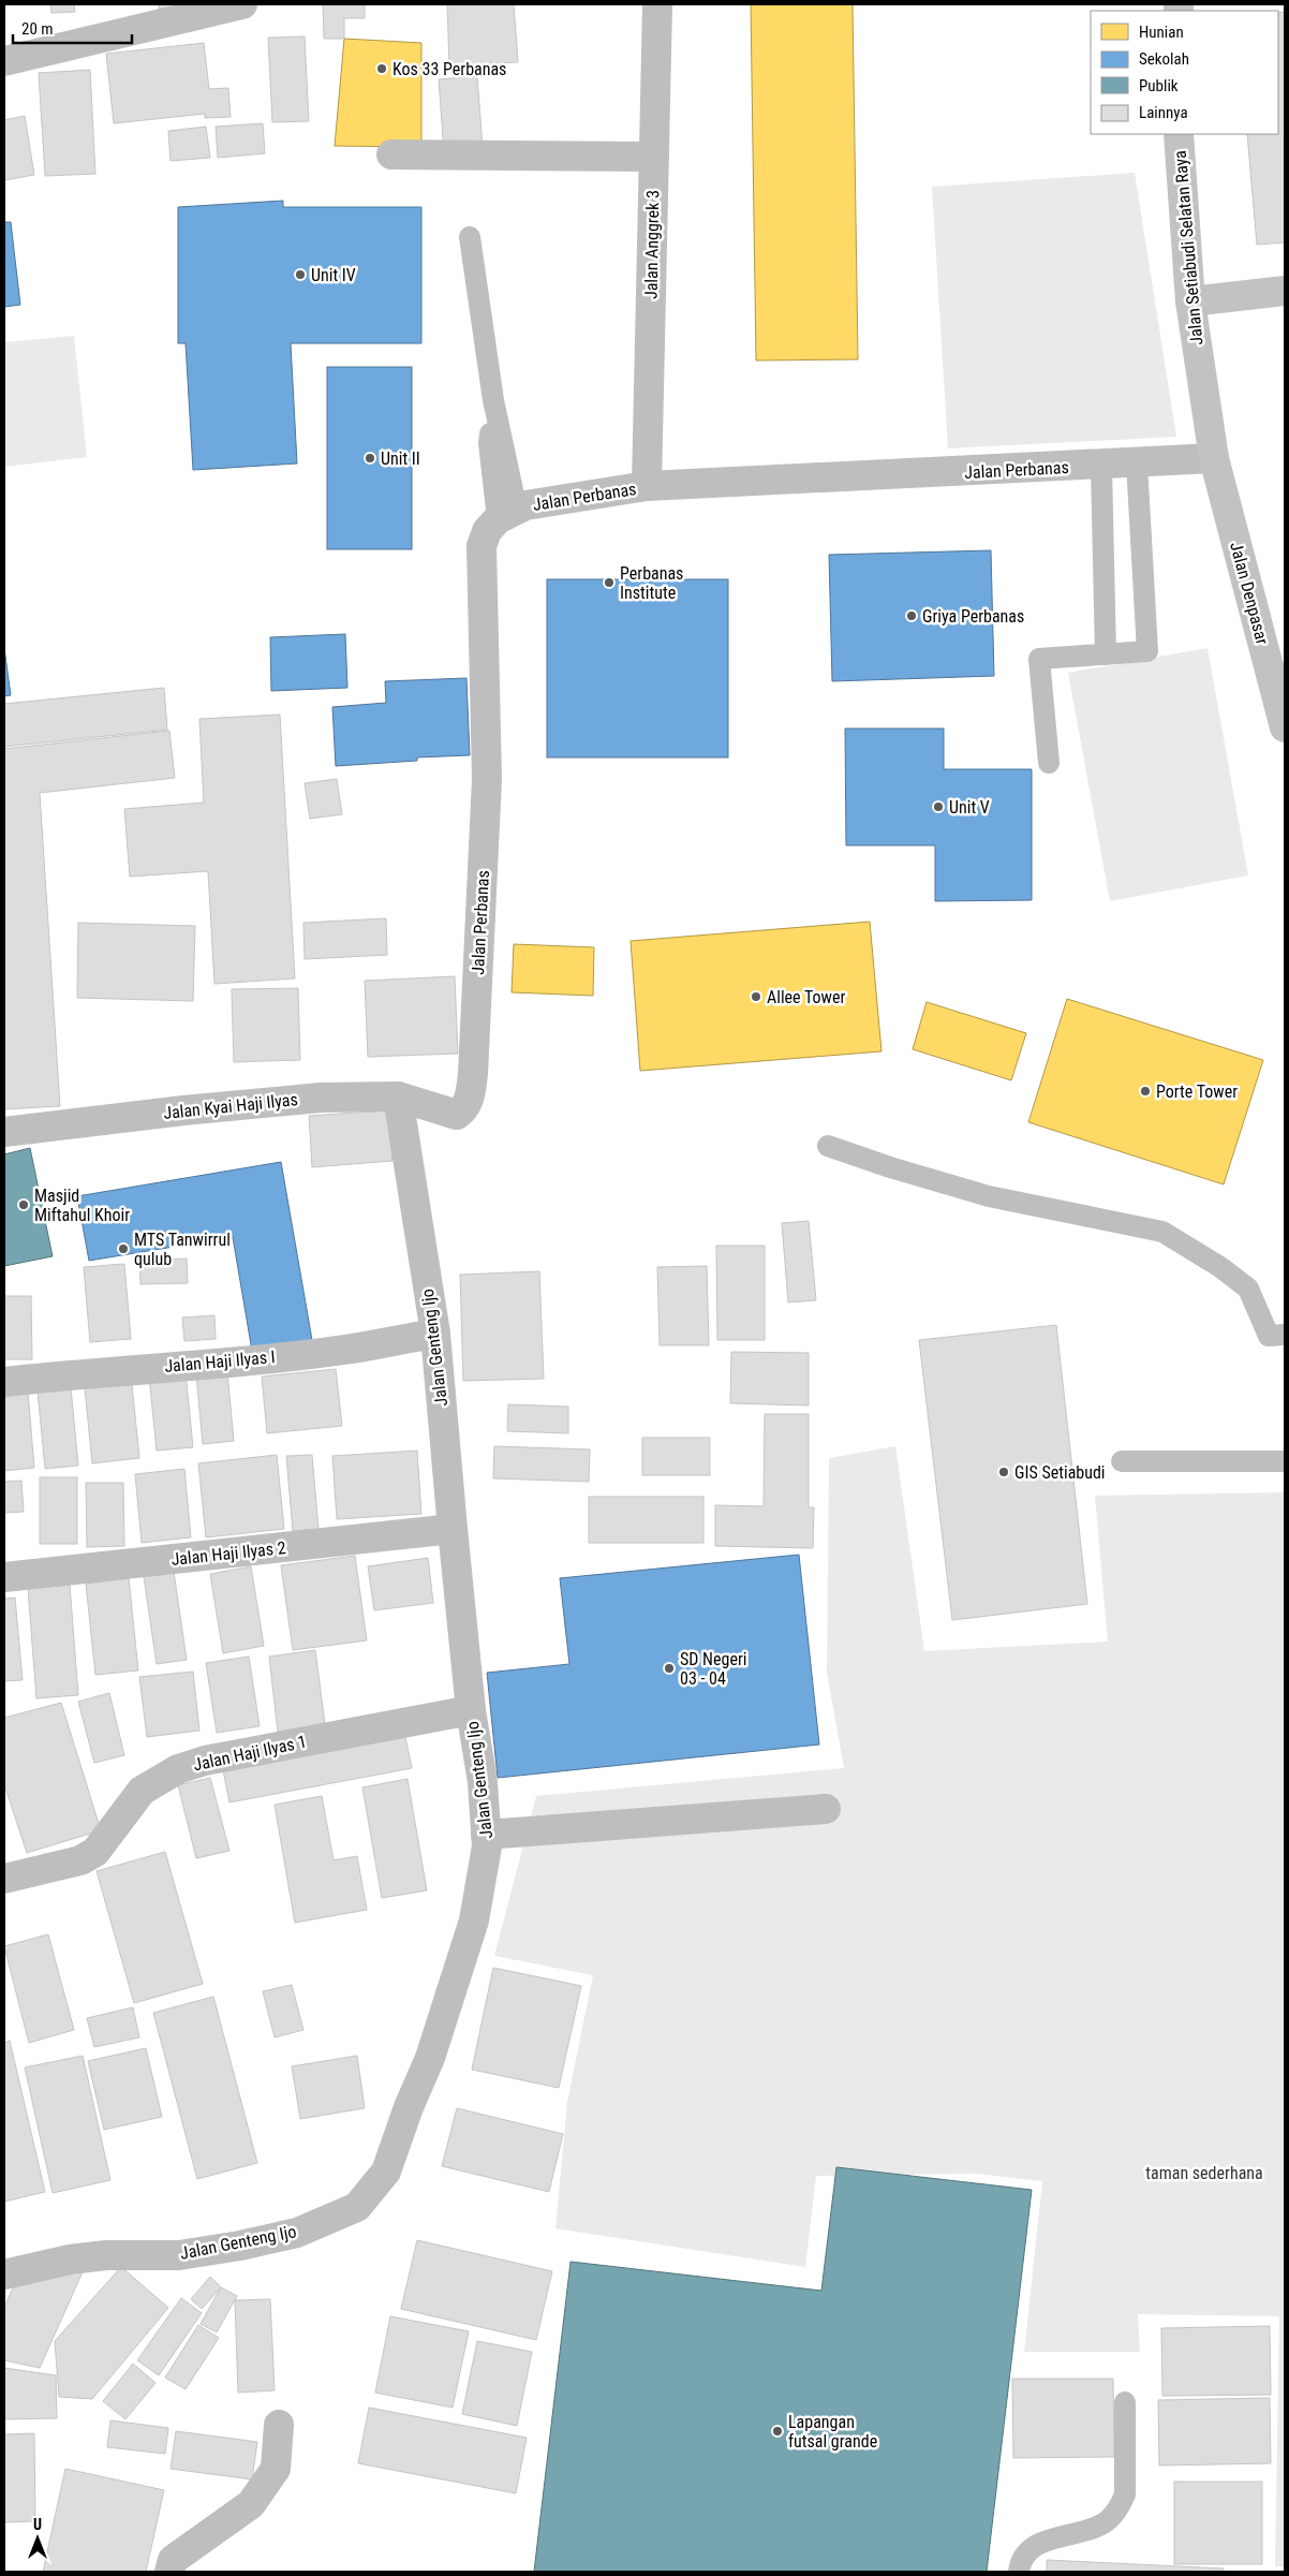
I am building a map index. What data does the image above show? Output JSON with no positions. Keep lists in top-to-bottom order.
{
  "streets": {
    "street": [
      "Jalan Anggrek 3",
      "Jalan Setiabudi Selatan Raya",
      "Jalan Perbanas",
      "Jalan Denpasar",
      "Jalan Kyai Haji Ilyas",
      "Jalan Genteng Ijo",
      "Jalan Haji Ilyas I",
      "Jalan Haji Ilyas 2",
      "Jalan Haji Ilyas 1"
    ]
  },
  "crossings": [
    ["Jalan Anggrek 3", "Jalan Perbanas"],
    ["Jalan Setiabudi Selatan Raya", "Jalan Perbanas"],
    ["Jalan Setiabudi Selatan Raya", "Jalan Denpasar"],
    ["Jalan Perbanas", "Jalan Denpasar"],
    ["Jalan Perbanas", "Jalan Kyai Haji Ilyas"],
    ["Jalan Kyai Haji Ilyas", "Jalan Genteng Ijo"],
    ["Jalan Genteng Ijo", "Jalan Haji Ilyas I"],
    ["Jalan Genteng Ijo", "Jalan Haji Ilyas 2"],
    ["Jalan Genteng Ijo", "Jalan Haji Ilyas 1"]
  ],
  "parks": ["taman sederhana"],
  "places": [
    "Kos 33 Perbanas",
    "Unit IV",
    "Unit II",
    "Perbanas Institute",
    "Griya Perbanas",
    "Unit V",
    "Allee Tower",
    "Porte Tower",
    "Masjid Miftahul Khoir",
    "MTS Tanwirrul qulub",
    "GIS Setiabudi",
    "SD Negeri 03 - 04",
    "Lapangan futsal grande"
  ],
  "legend": [
    "Hunian",
    "Sekolah",
    "Publik",
    "Lainnya"
  ],
  "scale_bar": "20 m",
  "north": "top"
}
